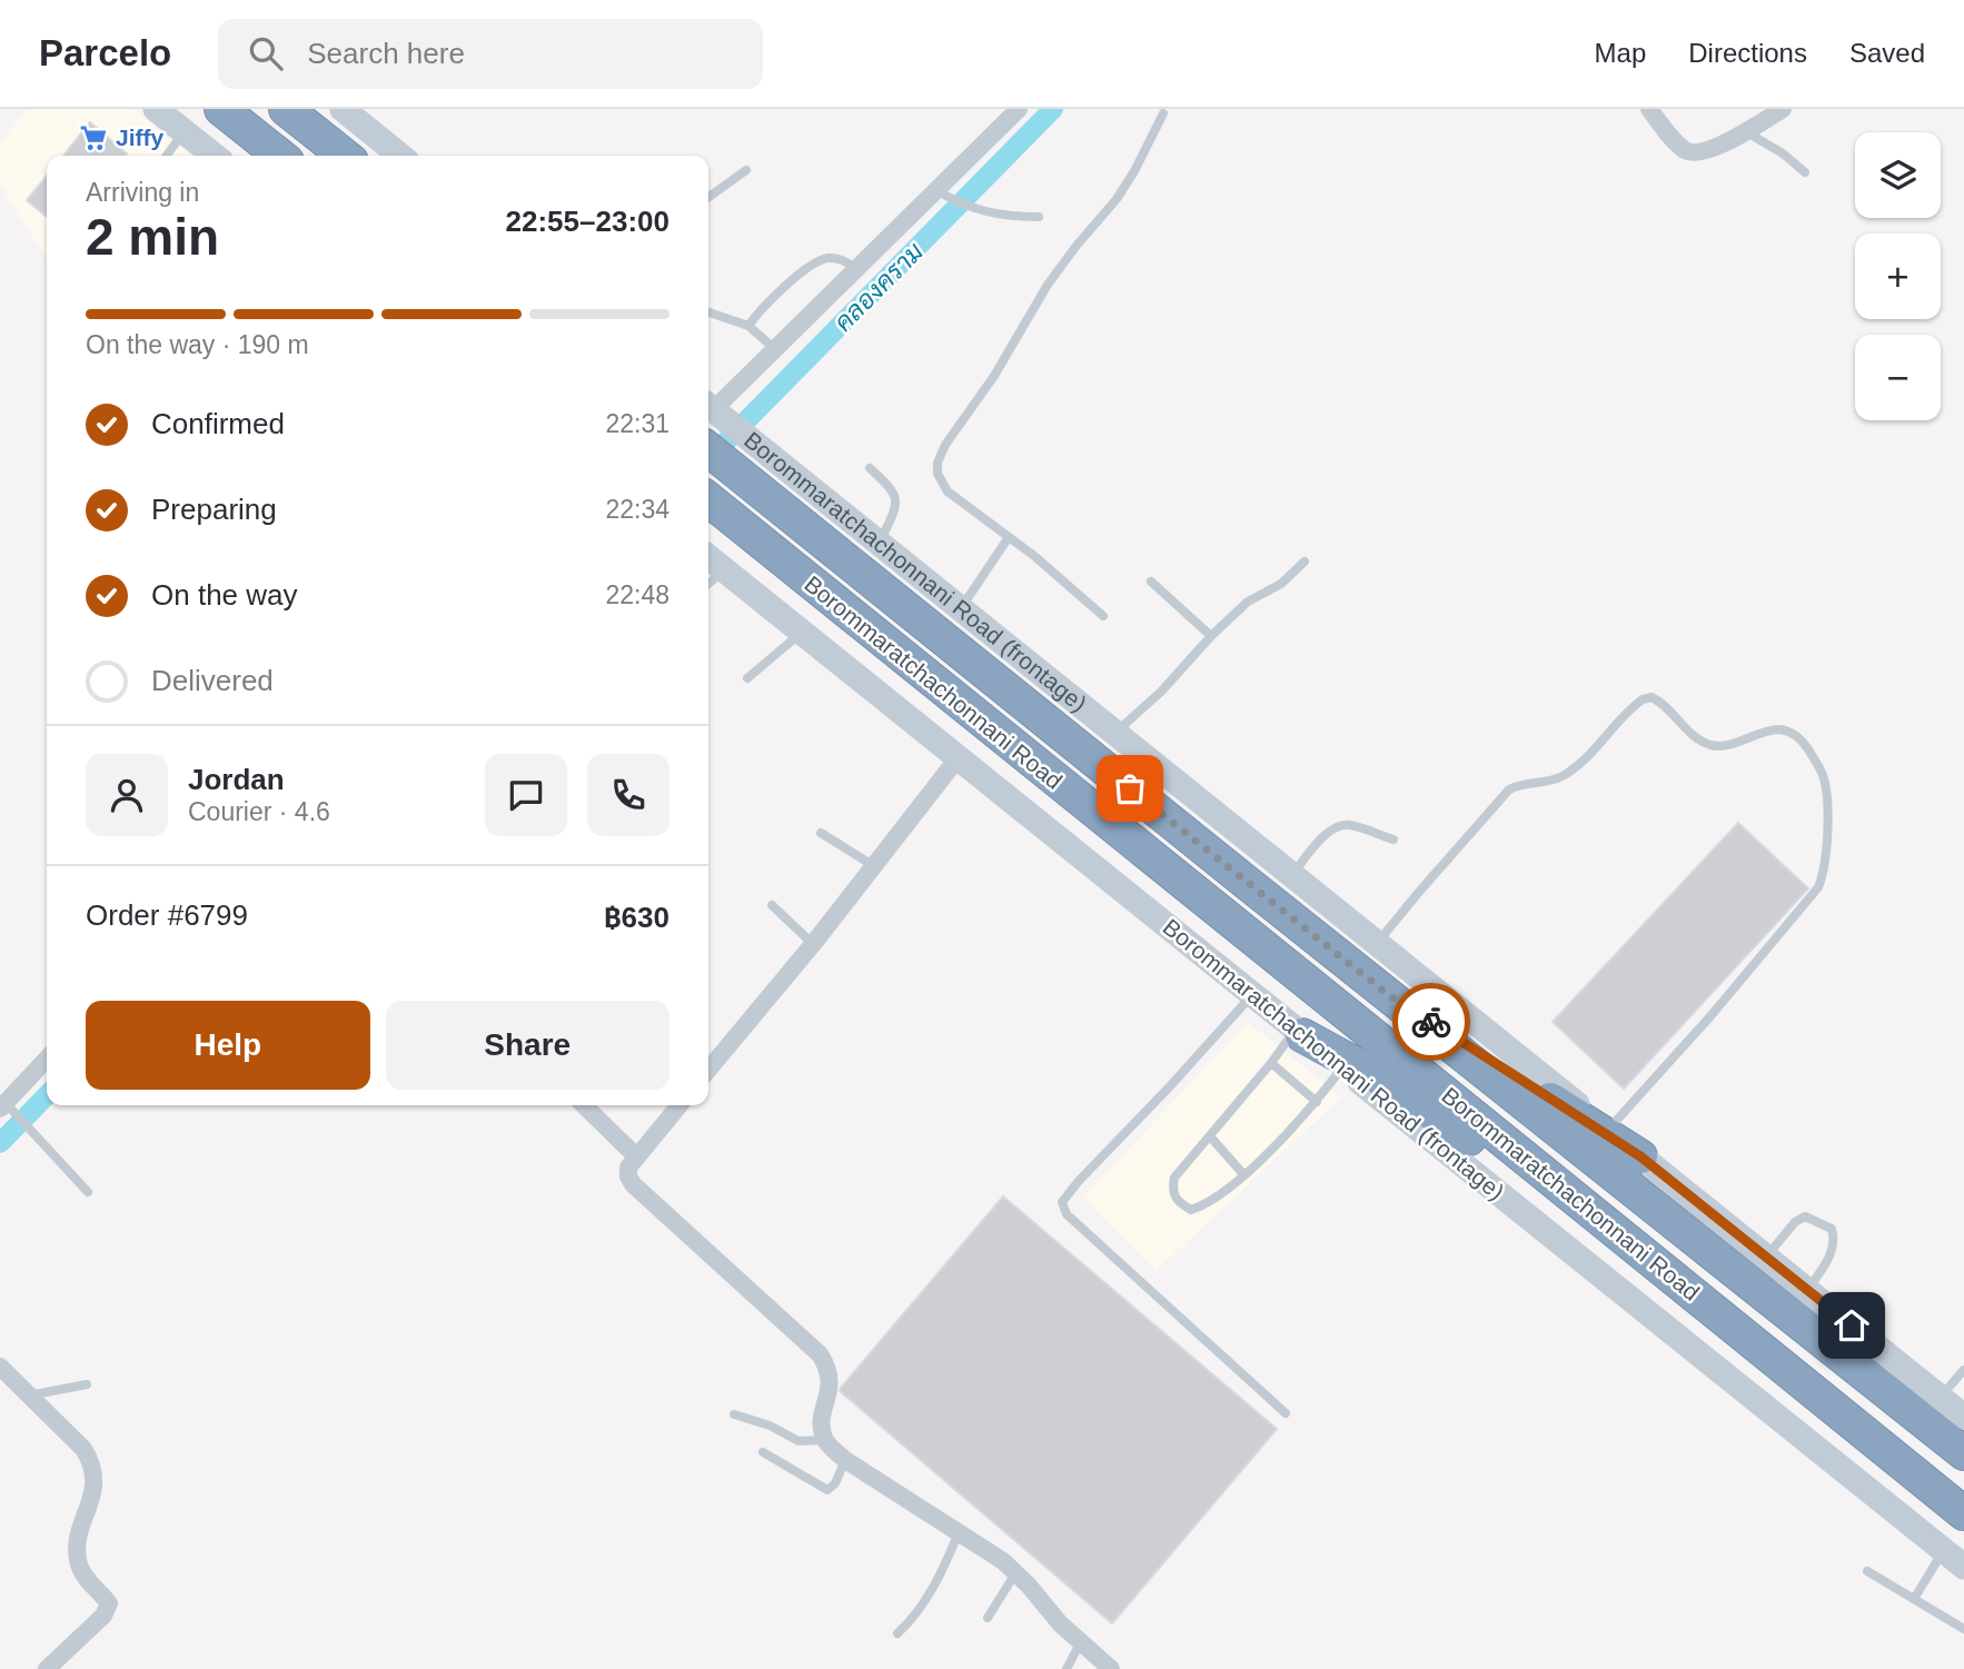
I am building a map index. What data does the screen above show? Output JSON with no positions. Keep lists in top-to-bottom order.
{
  "streets": {
    "highway": ["Borommaratchachonnani Road"],
    "main road": ["Borommaratchachonnani Road (frontage)"]
  },
  "water": ["คลองคราม"],
  "places": {
    "supermarket": ["Jiffy"]
  },
  "page": {
    "header": "Parcelo",
    "search": "Search here",
    "nav": ["Map", "Directions", "Saved"],
    "map_buttons": ["+", "−"],
    "heading": ["2 min", "Arriving in", "22:55–23:00"],
    "panel": [
      "Jordan",
      "Courier · 4.6",
      "Order #6799",
      "฿630"
    ],
    "bar": "On the way · 190 m",
    "list": [
      ["Confirmed", "22:31"],
      ["Preparing", "22:34"],
      ["On the way", "22:48"],
      "Delivered"
    ],
    "buttons": ["Help", "Share"]
  }
}
